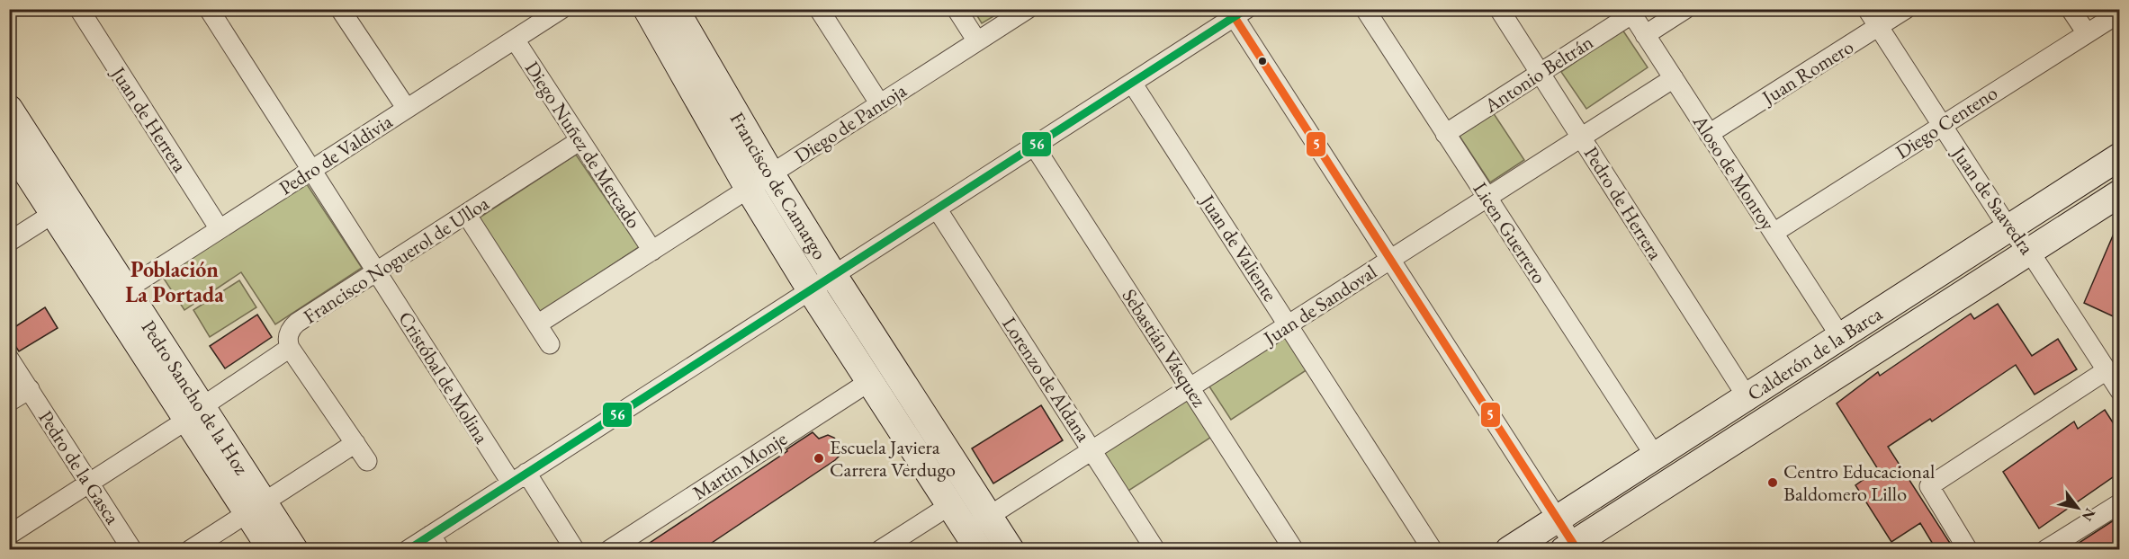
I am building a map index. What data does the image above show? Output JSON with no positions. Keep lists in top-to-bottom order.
{
  "streets": {
    "street": [
      "Juan Romero",
      "Antonio Beltrán",
      "Juan de Herrera",
      "Diego Centeno",
      "Diego de Pantoja",
      "Diego Nuñez de Mercado",
      "Pedro de Valdivia",
      "Aloso de Monroy",
      "Francisco de Camargo",
      "Juan de Saavedra",
      "Pedro de Herrera",
      "Licen Guerrero",
      "Juan de Valiente",
      "Francisco Noguerol de Ulloa",
      "Juan de Sandoval",
      "Sebastián Vásquez",
      "Calderón de la Barca",
      "Cristóbal de Molina",
      "Lorenzo de Aldana",
      "Pedro Sancho de la Hoz",
      "Martin Monje",
      "Pedro de la Gasca"
    ]
  },
  "crossings": [
    ["Juan Romero", "Aloso de Monroy"],
    ["Juan Romero", "Juan de Saavedra"],
    ["Antonio Beltrán", "Aloso de Monroy"],
    ["Antonio Beltrán", "Pedro de Herrera"],
    ["Antonio Beltrán", "Licen Guerrero"],
    ["Juan de Herrera", "Pedro de Valdivia"],
    ["Diego Centeno", "Aloso de Monroy"],
    ["Diego Centeno", "Juan de Saavedra"],
    ["Diego de Pantoja", "Diego Nuñez de Mercado"],
    ["Diego de Pantoja", "Francisco de Camargo"],
    ["Diego Nuñez de Mercado", "Pedro de Valdivia"],
    ["Diego Nuñez de Mercado", "Francisco Noguerol de Ulloa"],
    ["Pedro de Valdivia", "Cristóbal de Molina"],
    ["Pedro de Valdivia", "Pedro Sancho de la Hoz"],
    ["Aloso de Monroy", "Juan de Sandoval"],
    ["Aloso de Monroy", "Calderón de la Barca"],
    ["Francisco de Camargo", "Juan de Sandoval"],
    ["Francisco de Camargo", "Martin Monje"],
    ["Juan de Saavedra", "Calderón de la Barca"],
    ["Pedro de Herrera", "Juan de Sandoval"],
    ["Pedro de Herrera", "Calderón de la Barca"],
    ["Licen Guerrero", "Juan de Sandoval"],
    ["Licen Guerrero", "Calderón de la Barca"],
    ["Juan de Valiente", "Juan de Sandoval"],
    ["Francisco Noguerol de Ulloa", "Cristóbal de Molina"],
    ["Francisco Noguerol de Ulloa", "Pedro Sancho de la Hoz"],
    ["Francisco Noguerol de Ulloa", "Pedro de la Gasca"],
    ["Juan de Sandoval", "Sebastián Vásquez"],
    ["Juan de Sandoval", "Lorenzo de Aldana"]
  ],
  "districts": ["Población La Portada"],
  "places": ["Escuela Javiera Carrera Verdugo", "Centro Educacional Baldomero Lillo"],
  "lines": ["transit line 5", "transit line 56"],
  "north": "bottom right"
}
